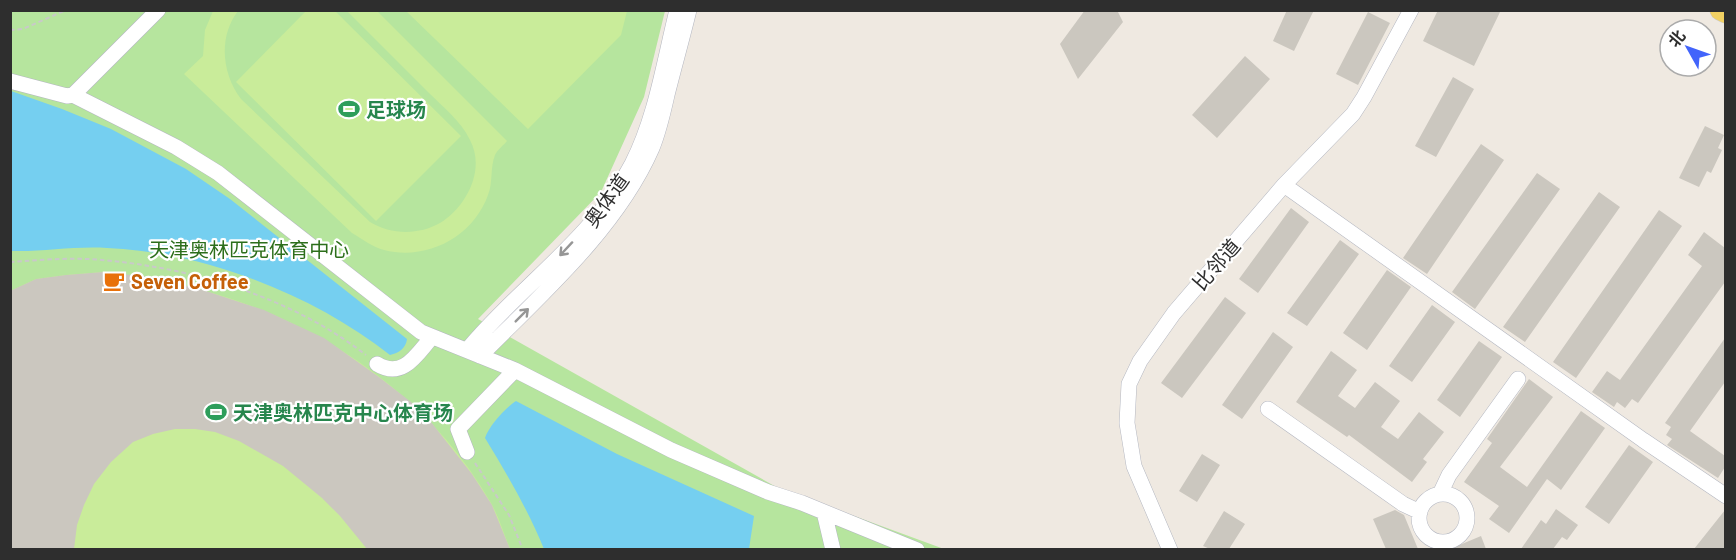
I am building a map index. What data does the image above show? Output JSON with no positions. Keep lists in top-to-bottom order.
{
  "streets": {
    "street": ["奥体道", "比邻道"]
  },
  "parks": ["天津奥林匹克体育中心"],
  "places": {
    "sports": ["足球场", "天津奥林匹克中心体育场"],
    "cafe": ["Seven Coffee"]
  },
  "north": "top left"
}
